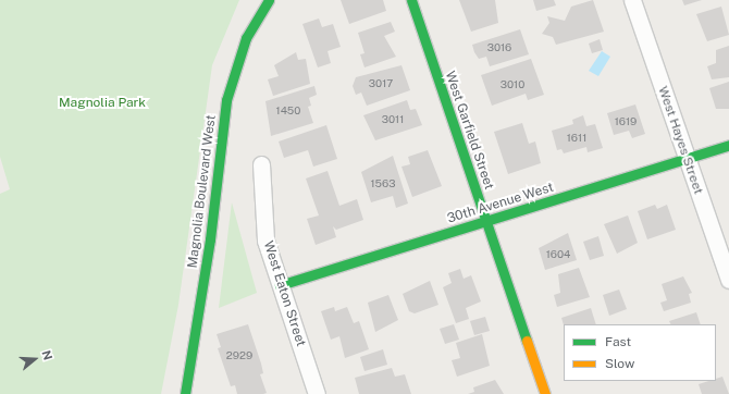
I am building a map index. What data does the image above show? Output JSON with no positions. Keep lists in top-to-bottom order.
{
  "streets": {
    "street": [
      "West Garfield Street",
      "West Hayes Street",
      "Magnolia Boulevard West",
      "30th Avenue West",
      "West Eaton Street"
    ]
  },
  "crossings": [
    ["West Garfield Street", "30th Avenue West"],
    ["West Hayes Street", "30th Avenue West"],
    ["30th Avenue West", "West Eaton Street"]
  ],
  "parks": ["Magnolia Park"],
  "house_numbers": [
    "3016",
    "3017",
    "3010",
    "1450",
    "3011",
    "1619",
    "1611",
    "1563",
    "1604",
    "2929"
  ],
  "legend": ["Fast", "Slow"],
  "north": "right"
}
